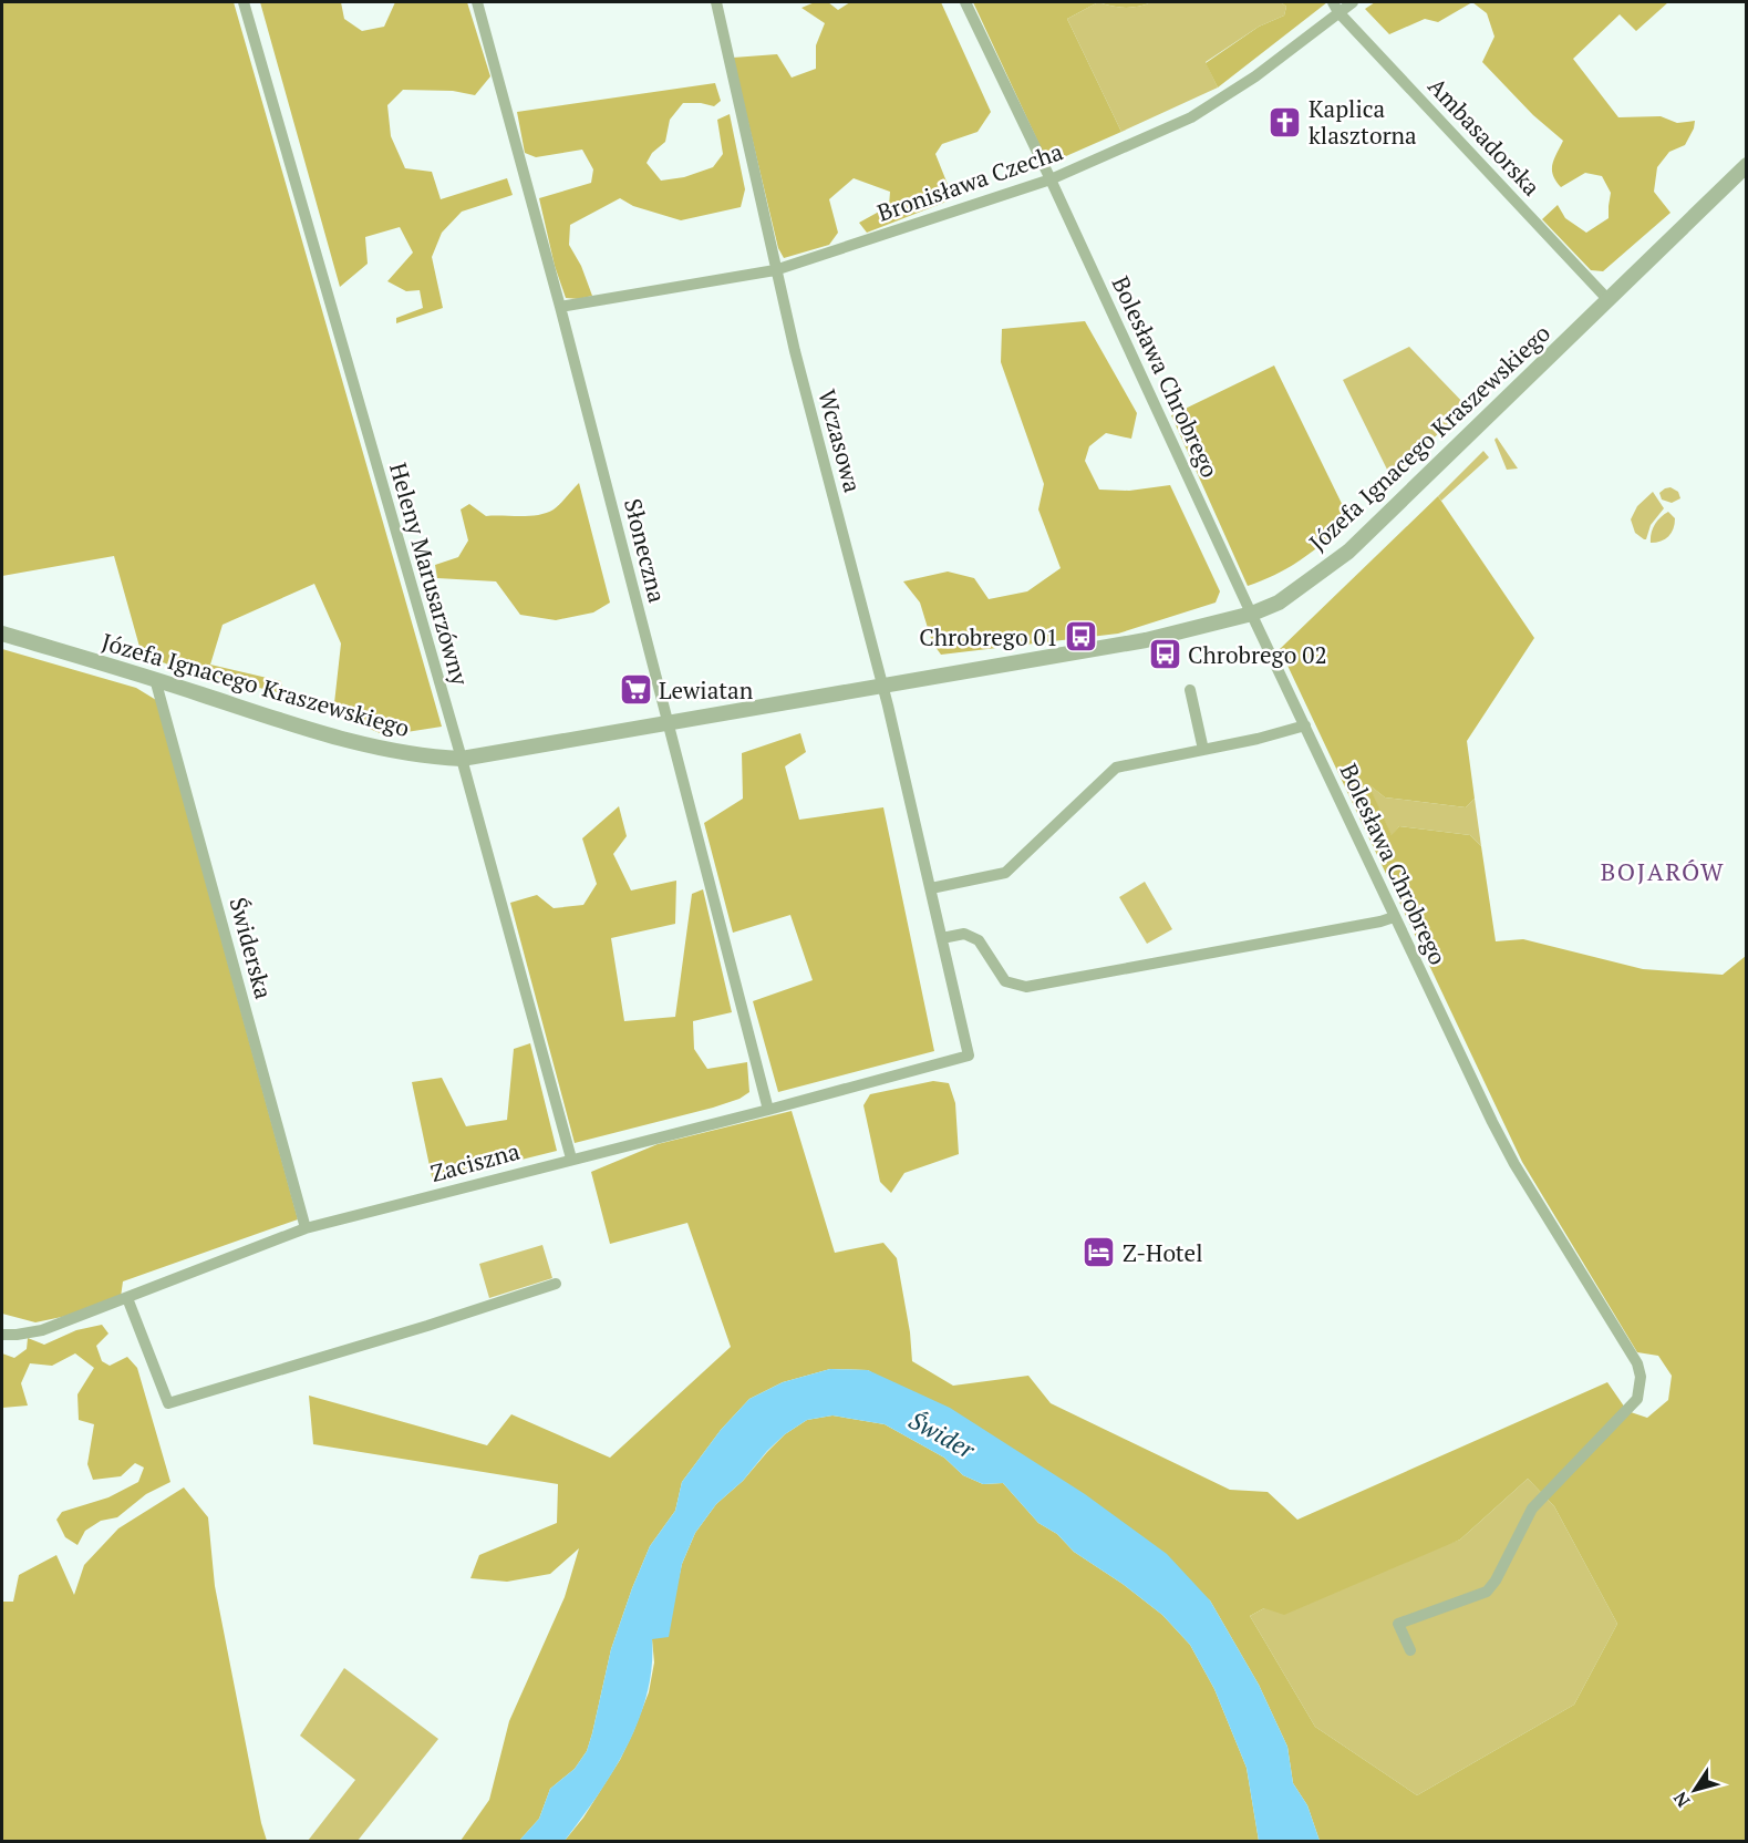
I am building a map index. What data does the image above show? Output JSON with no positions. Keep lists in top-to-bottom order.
{
  "streets": {
    "street": [
      "Ambasadorska",
      "Bronisława Czecha",
      "Bolesława Chrobrego",
      "Józefa Ignacego Kraszewskiego",
      "Wczasowa",
      "Słoneczna",
      "Heleny Marusarzówny",
      "Świderska",
      "Zaciszna"
    ]
  },
  "crossings": [
    ["Ambasadorska", "Bronisława Czecha"],
    ["Ambasadorska", "Józefa Ignacego Kraszewskiego"],
    ["Bronisława Czecha", "Bolesława Chrobrego"],
    ["Bronisława Czecha", "Wczasowa"],
    ["Bronisława Czecha", "Słoneczna"],
    ["Bolesława Chrobrego", "Józefa Ignacego Kraszewskiego"],
    ["Józefa Ignacego Kraszewskiego", "Wczasowa"],
    ["Józefa Ignacego Kraszewskiego", "Słoneczna"],
    ["Józefa Ignacego Kraszewskiego", "Heleny Marusarzówny"],
    ["Józefa Ignacego Kraszewskiego", "Świderska"],
    ["Wczasowa", "Zaciszna"],
    ["Słoneczna", "Zaciszna"],
    ["Heleny Marusarzówny", "Zaciszna"],
    ["Świderska", "Zaciszna"]
  ],
  "districts": ["BOJARÓW"],
  "water": ["Świder"],
  "places": {
    "church": ["Kaplica klasztorna"],
    "bus stop": ["Chrobrego 01", "Chrobrego 02"],
    "supermarket": ["Lewiatan"],
    "hotel": ["Z-Hotel"]
  },
  "north": "bottom left"
}
